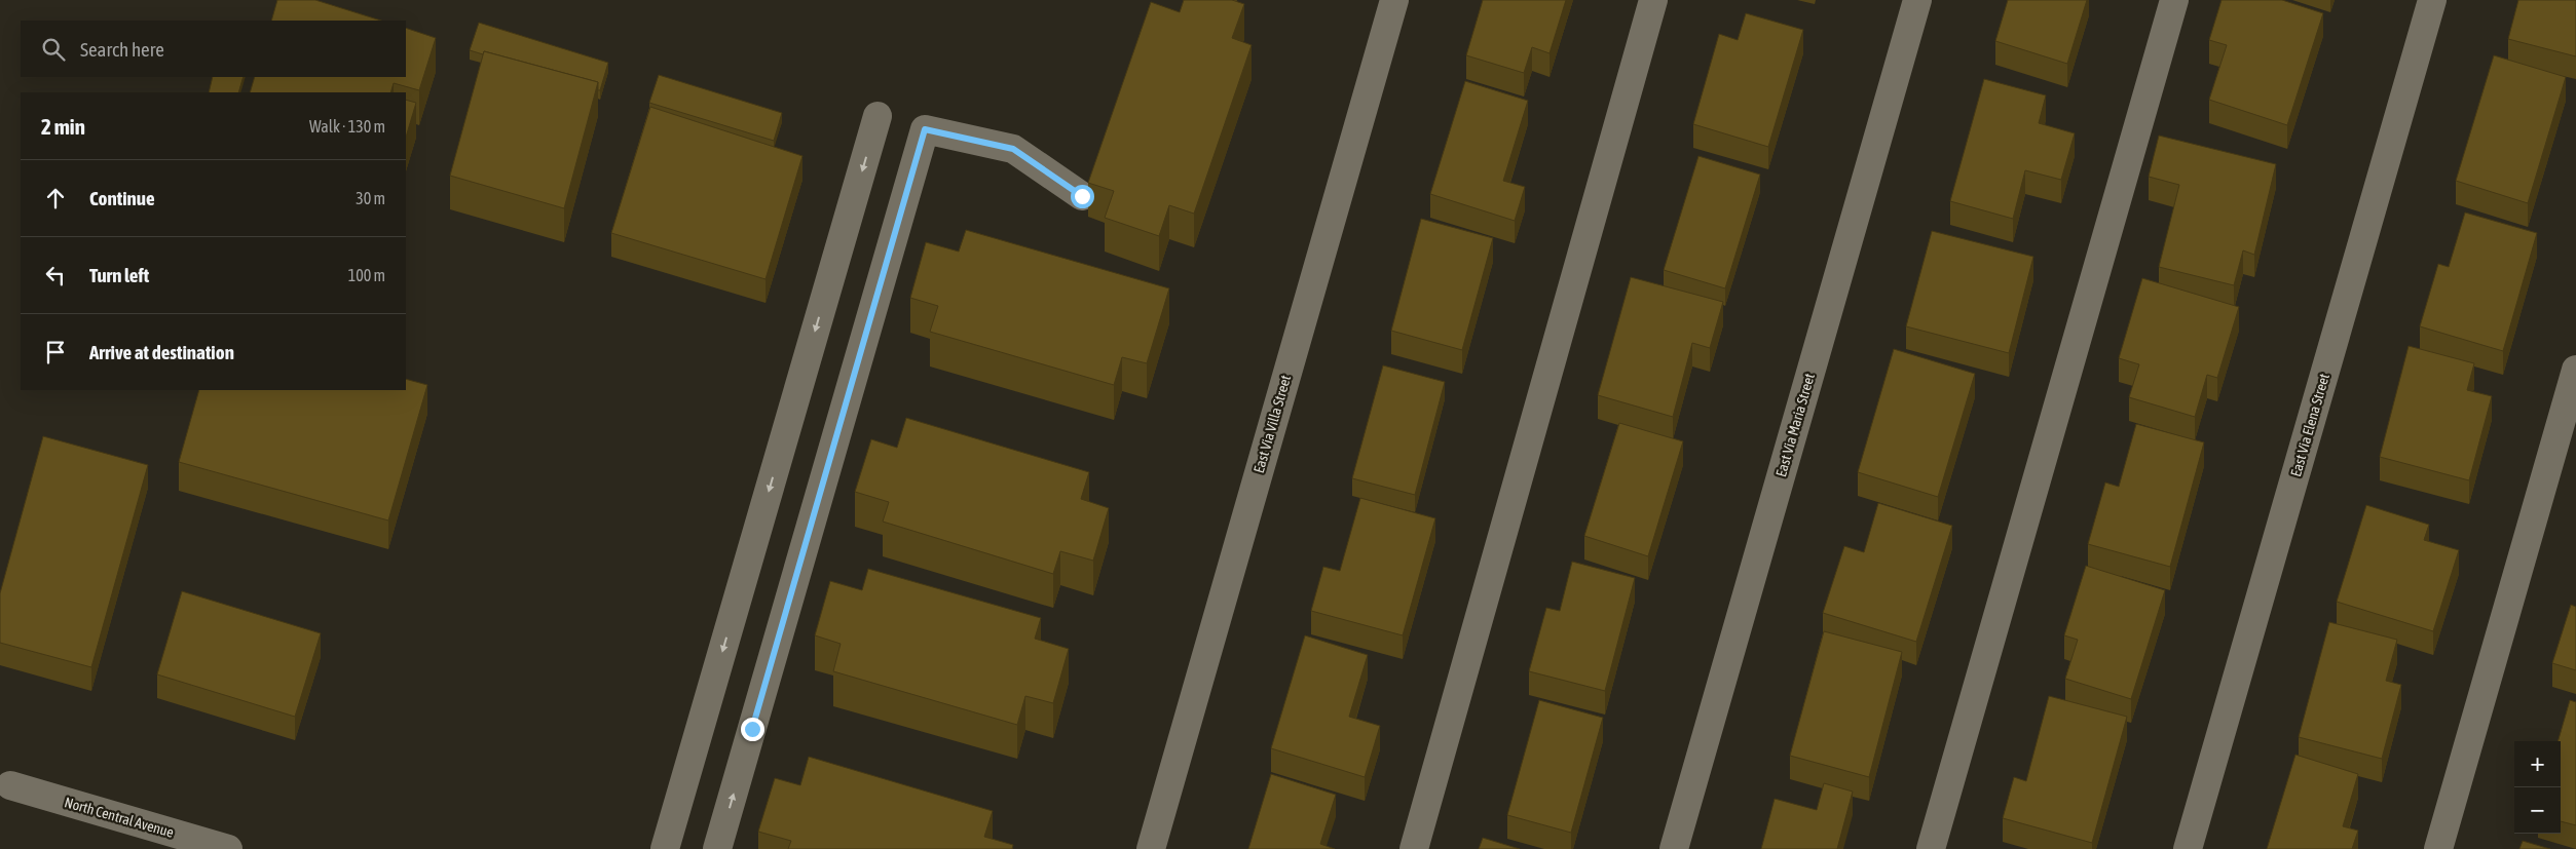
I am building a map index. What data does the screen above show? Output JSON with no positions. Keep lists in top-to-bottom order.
{
  "streets": {
    "street": [
      "East Via Villa Street",
      "East Via Maria Street",
      "East Via Elena Street",
      "North Central Avenue"
    ]
  },
  "page": {
    "search": "Search here",
    "heading": ["2 min", "Walk · 130 m"],
    "list": [
      ["Continue", "30 m"],
      ["Turn left", "100 m"],
      "Arrive at destination"
    ],
    "map_buttons": ["+", "−"]
  }
}
